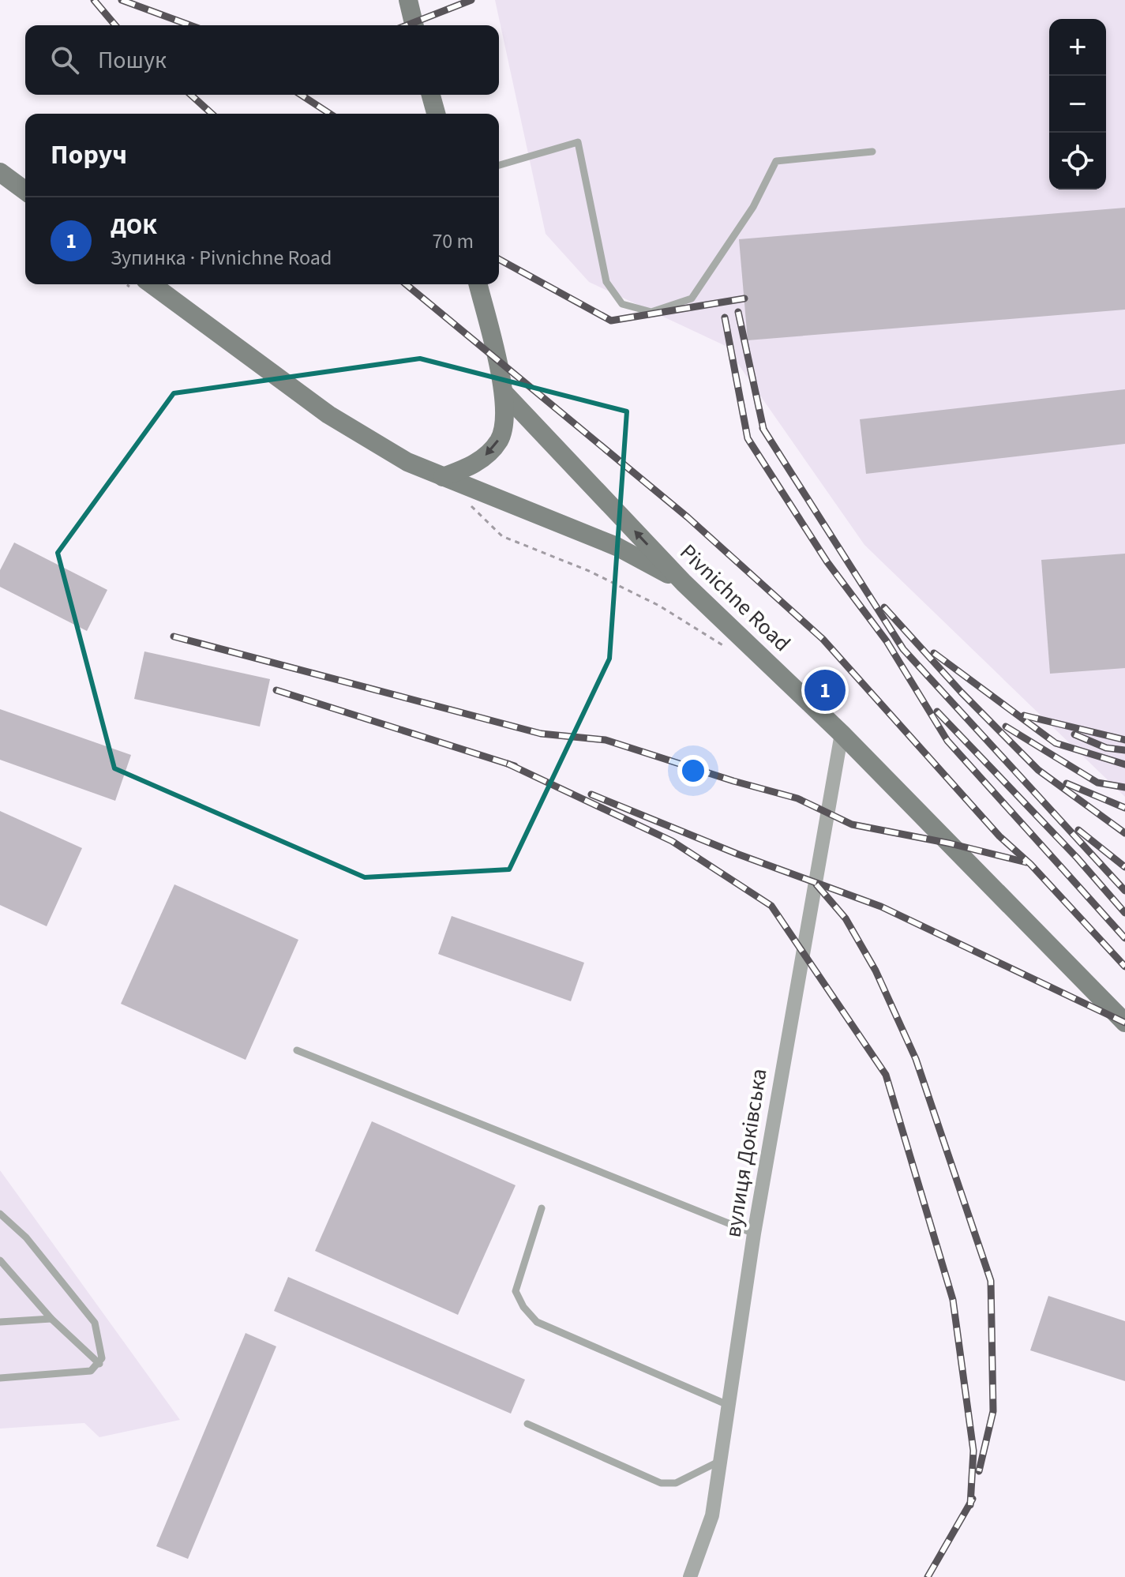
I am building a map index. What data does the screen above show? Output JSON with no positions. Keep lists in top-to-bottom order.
{
  "streets": {
    "main road": ["Pivnichne Road"],
    "street": ["вулиця Доківська"]
  },
  "crossings": [
    ["Pivnichne Road", "вулиця Доківська"]
  ],
  "page": {
    "map_buttons": ["+", "−"],
    "search": "Пошук",
    "heading": "Поруч",
    "list": [
      {
        "mark": "1",
        "name": "ДОК",
        "note": "Зупинка · Pivnichne Road",
        "value": "70 m"
      }
    ],
    "pins": "1"
  }
}
